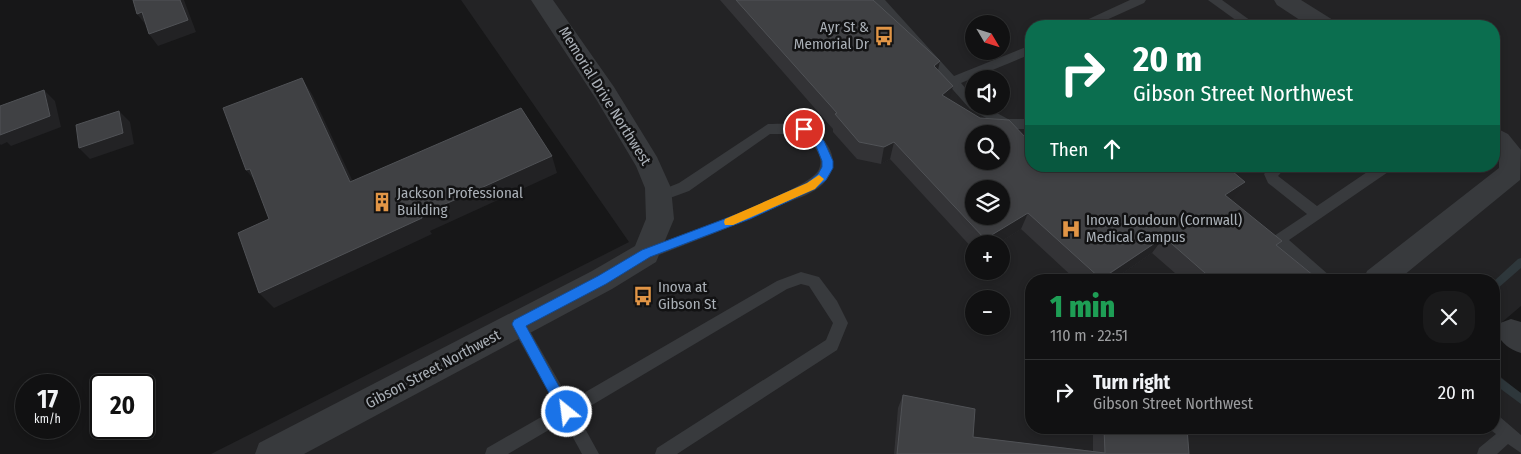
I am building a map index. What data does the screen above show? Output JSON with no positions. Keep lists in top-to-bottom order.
{
  "streets": {
    "street": ["Memorial Drive Northwest", "Gibson Street Northwest"]
  },
  "crossings": [
    ["Memorial Drive Northwest", "Gibson Street Northwest"]
  ],
  "places": {
    "bus stop": ["Ayr St & Memorial Dr", "Inova at Gibson St"],
    "building": ["Jackson Professional Building"],
    "hospital": ["Inova Loudoun (Cornwall) Medical Campus"]
  },
  "north": "bottom right",
  "page": {
    "map_buttons": ["+", "−"],
    "turn": ["20 m", "Gibson Street Northwest"],
    "then": "Then",
    "heading": ["1 min", "110 m · 22:51"],
    "list": [
      {
        "name": "Turn right",
        "note": "Gibson Street Northwest",
        "value": "20 m"
      }
    ],
    "speed": "17 km/h",
    "limit": "20"
  }
}
